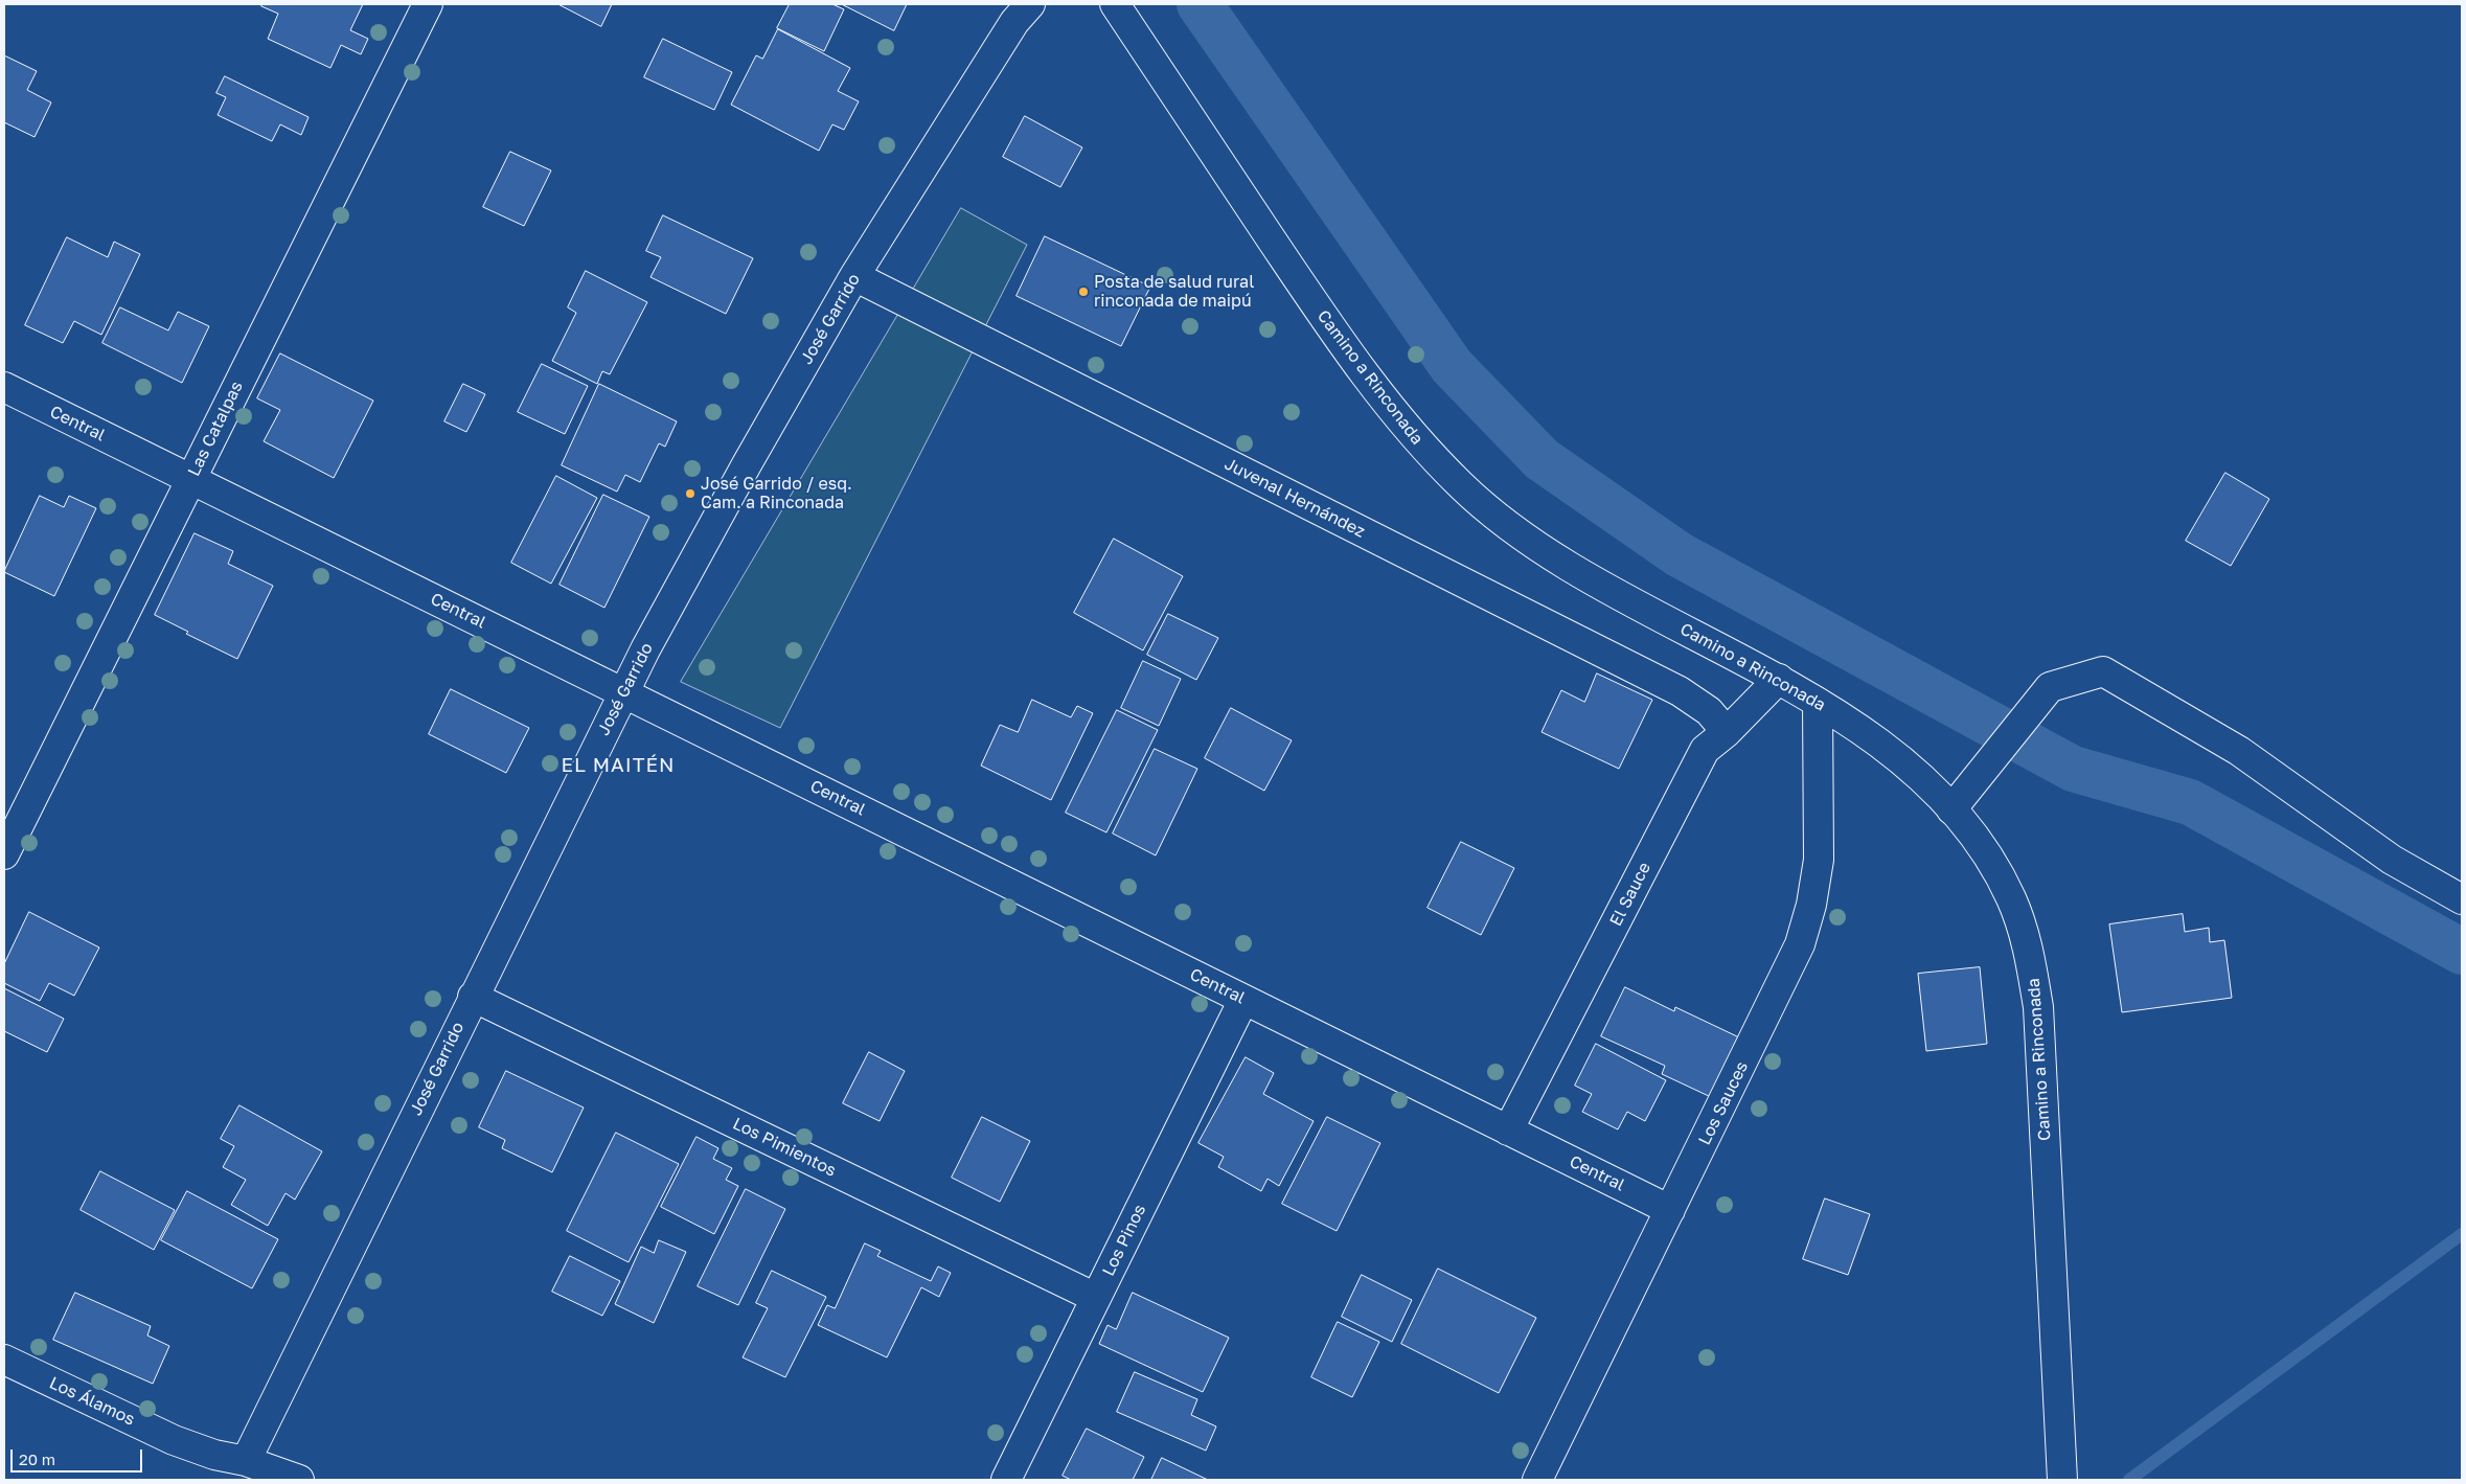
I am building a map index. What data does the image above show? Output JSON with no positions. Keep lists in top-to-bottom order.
{
  "streets": {
    "street": [
      "José Garrido",
      "Camino a Rinconada",
      "Central",
      "Las Catalpas",
      "Juvenal Hernández",
      "El Sauce",
      "Los Sauces",
      "Los Pimientos",
      "Los Pinos",
      "Los Álamos"
    ]
  },
  "crossings": [
    ["José Garrido", "Central"],
    ["José Garrido", "Juvenal Hernández"],
    ["José Garrido", "Los Pimientos"],
    ["José Garrido", "Los Álamos"],
    ["Camino a Rinconada", "El Sauce"],
    ["Camino a Rinconada", "Los Sauces"],
    ["Central", "Las Catalpas"],
    ["Central", "El Sauce"],
    ["Central", "Los Sauces"],
    ["Central", "Los Pinos"],
    ["Juvenal Hernández", "El Sauce"],
    ["Los Pimientos", "Los Pinos"]
  ],
  "districts": ["EL MAITÉN"],
  "places": ["Posta de salud rural rinconada de maipú", "José Garrido / esq. Cam. a Rinconada"],
  "scale_bar": "20 m"
}
